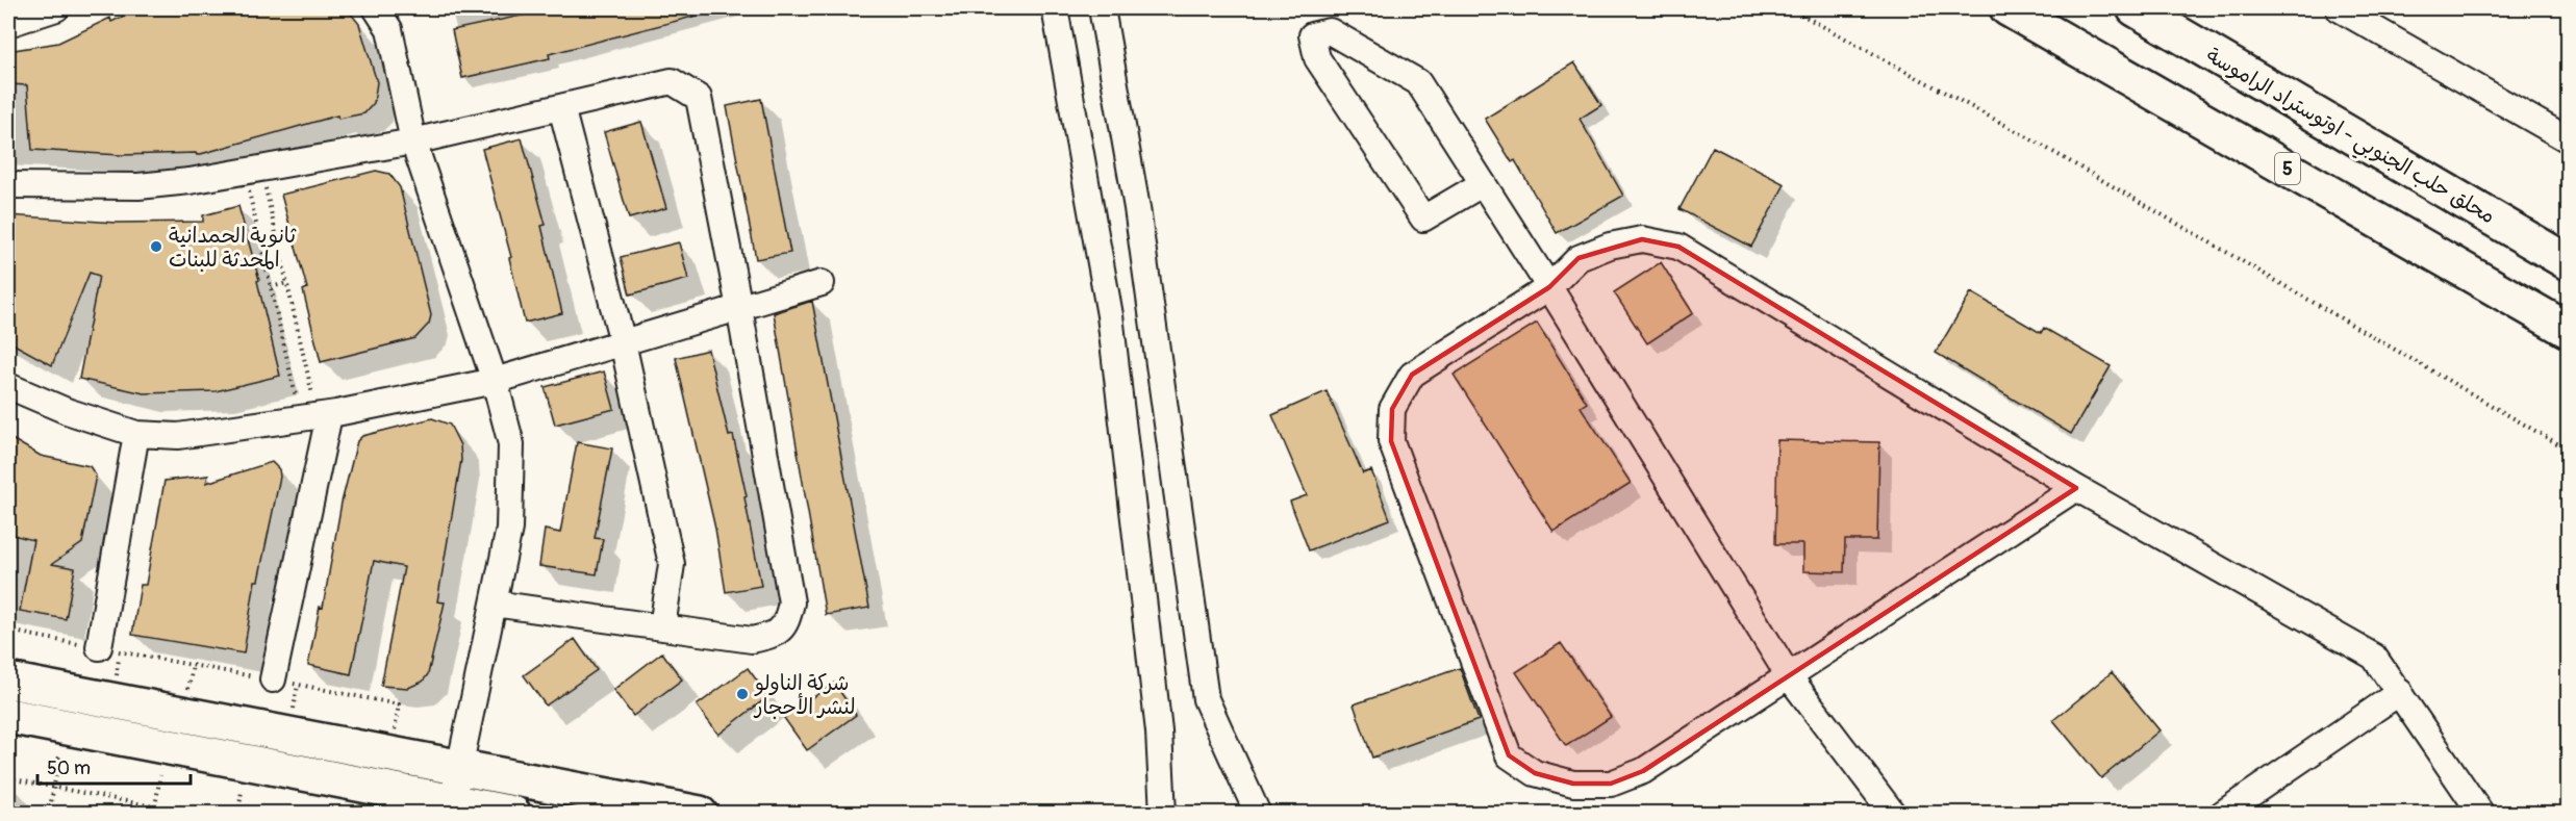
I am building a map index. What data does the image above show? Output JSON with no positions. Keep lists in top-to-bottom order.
{
  "streets": {
    "main road": ["محلق حلب الجنوبي - اوتوستراد الراموسة", "5"]
  },
  "places": ["ثانوية الحمدانية المحدثة للبنات", "شركة الناولو لنشر الأحجار"],
  "scale_bar": "50 m"
}
